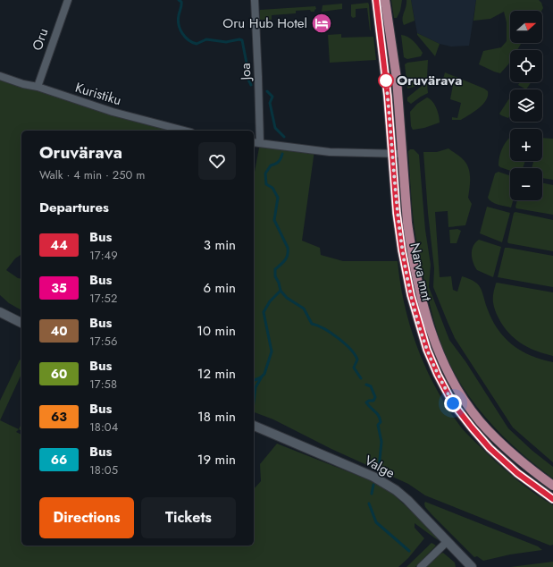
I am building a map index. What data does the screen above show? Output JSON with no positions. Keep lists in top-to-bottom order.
{
  "streets": {
    "main road": ["Narva mnt"],
    "street": [
      "Oru",
      "Joa",
      "Kuristiku",
      "Valge"
    ]
  },
  "crossings": [
    ["Oru", "Kuristiku"]
  ],
  "places": {
    "hotel": ["Oru Hub Hotel"],
    "other": ["Oruvärava"]
  },
  "lines": ["bus line 44"],
  "north": "right",
  "page": {
    "map_buttons": ["+", "−"],
    "heading": [
      ["Oruvärava", "Walk · 4 min · 250 m"],
      "Departures"
    ],
    "list": [
      {
        "mark": "44",
        "name": "Bus",
        "note": "17:49",
        "value": "3 min"
      },
      {
        "mark": "35",
        "name": "Bus",
        "note": "17:52",
        "value": "6 min"
      },
      {
        "mark": "40",
        "name": "Bus",
        "note": "17:56",
        "value": "10 min"
      },
      {
        "mark": "60",
        "name": "Bus",
        "note": "17:58",
        "value": "12 min"
      },
      {
        "mark": "63",
        "name": "Bus",
        "note": "18:04",
        "value": "18 min"
      },
      {
        "mark": "66",
        "name": "Bus",
        "note": "18:05",
        "value": "19 min"
      }
    ],
    "buttons": ["Directions", "Tickets"]
  }
}
